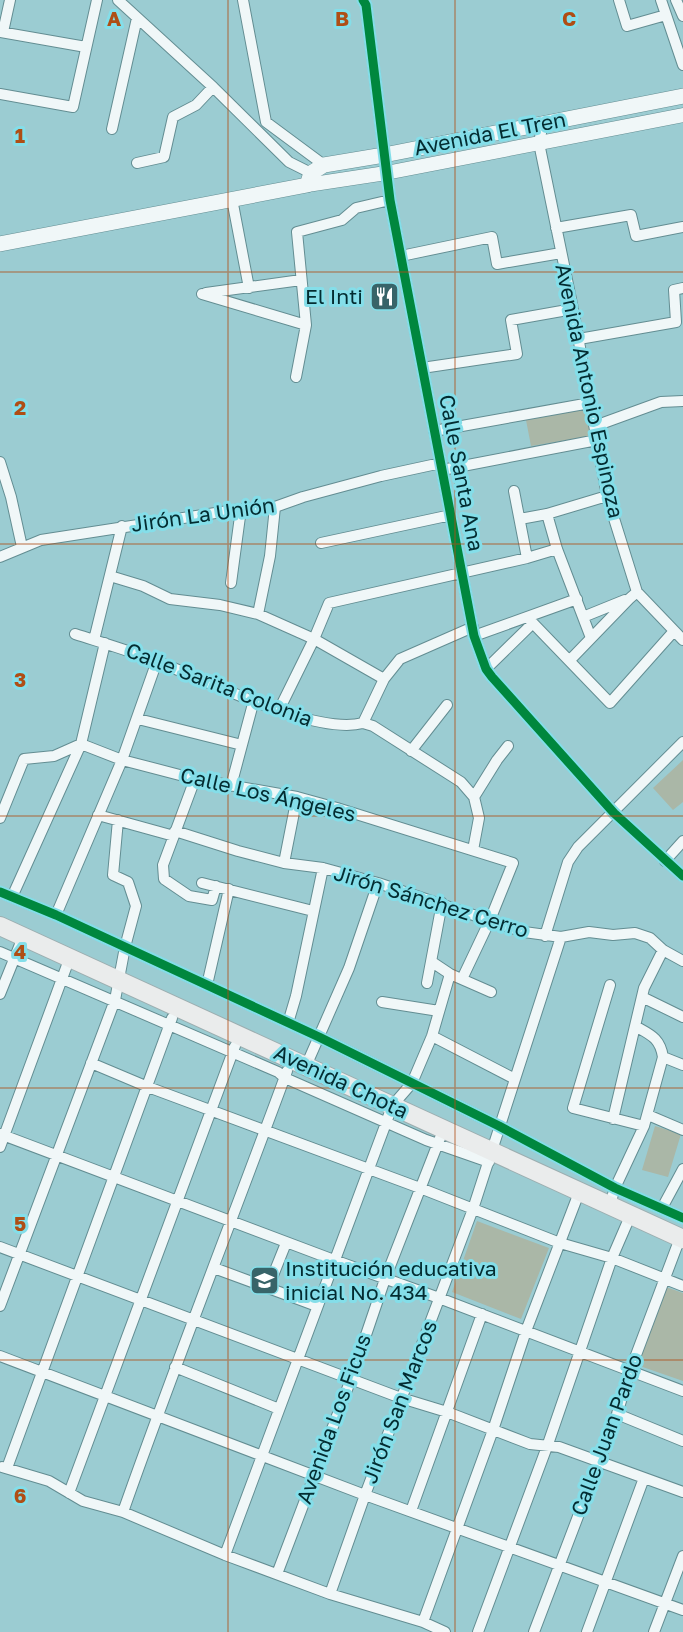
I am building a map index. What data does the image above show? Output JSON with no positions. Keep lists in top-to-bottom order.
{
  "streets": {
    "highway": ["Avenida Chota"],
    "main road": ["Avenida El Tren"],
    "street": [
      "Avenida Antonio Espinoza",
      "Calle Santa Ana",
      "Jirón La Unión",
      "Calle Sarita Colonia",
      "Calle Los Ángeles",
      "Jirón Sánchez Cerro",
      "Jirón San Marcos",
      "Avenida Los Ficus",
      "Calle Juan Pardo"
    ]
  },
  "crossings": [
    ["Avenida El Tren", "Avenida Antonio Espinoza"],
    ["Avenida El Tren", "Calle Santa Ana"],
    ["Avenida Antonio Espinoza", "Jirón La Unión"],
    ["Calle Santa Ana", "Jirón La Unión"],
    ["Calle Los Ángeles", "Jirón Sánchez Cerro"],
    ["Jirón Sánchez Cerro", "Jirón San Marcos"],
    ["Avenida Chota", "Jirón San Marcos"],
    ["Avenida Chota", "Avenida Los Ficus"],
    ["Avenida Chota", "Calle Juan Pardo"]
  ],
  "places": {
    "restaurant": ["El Inti"],
    "school or university": ["Institución educativa inicial No. 434"]
  },
  "grid": {
    "columns": ["A", "B", "C"],
    "rows": [
      "1",
      "2",
      "3",
      "4",
      "5",
      "6"
    ]
  }
}
